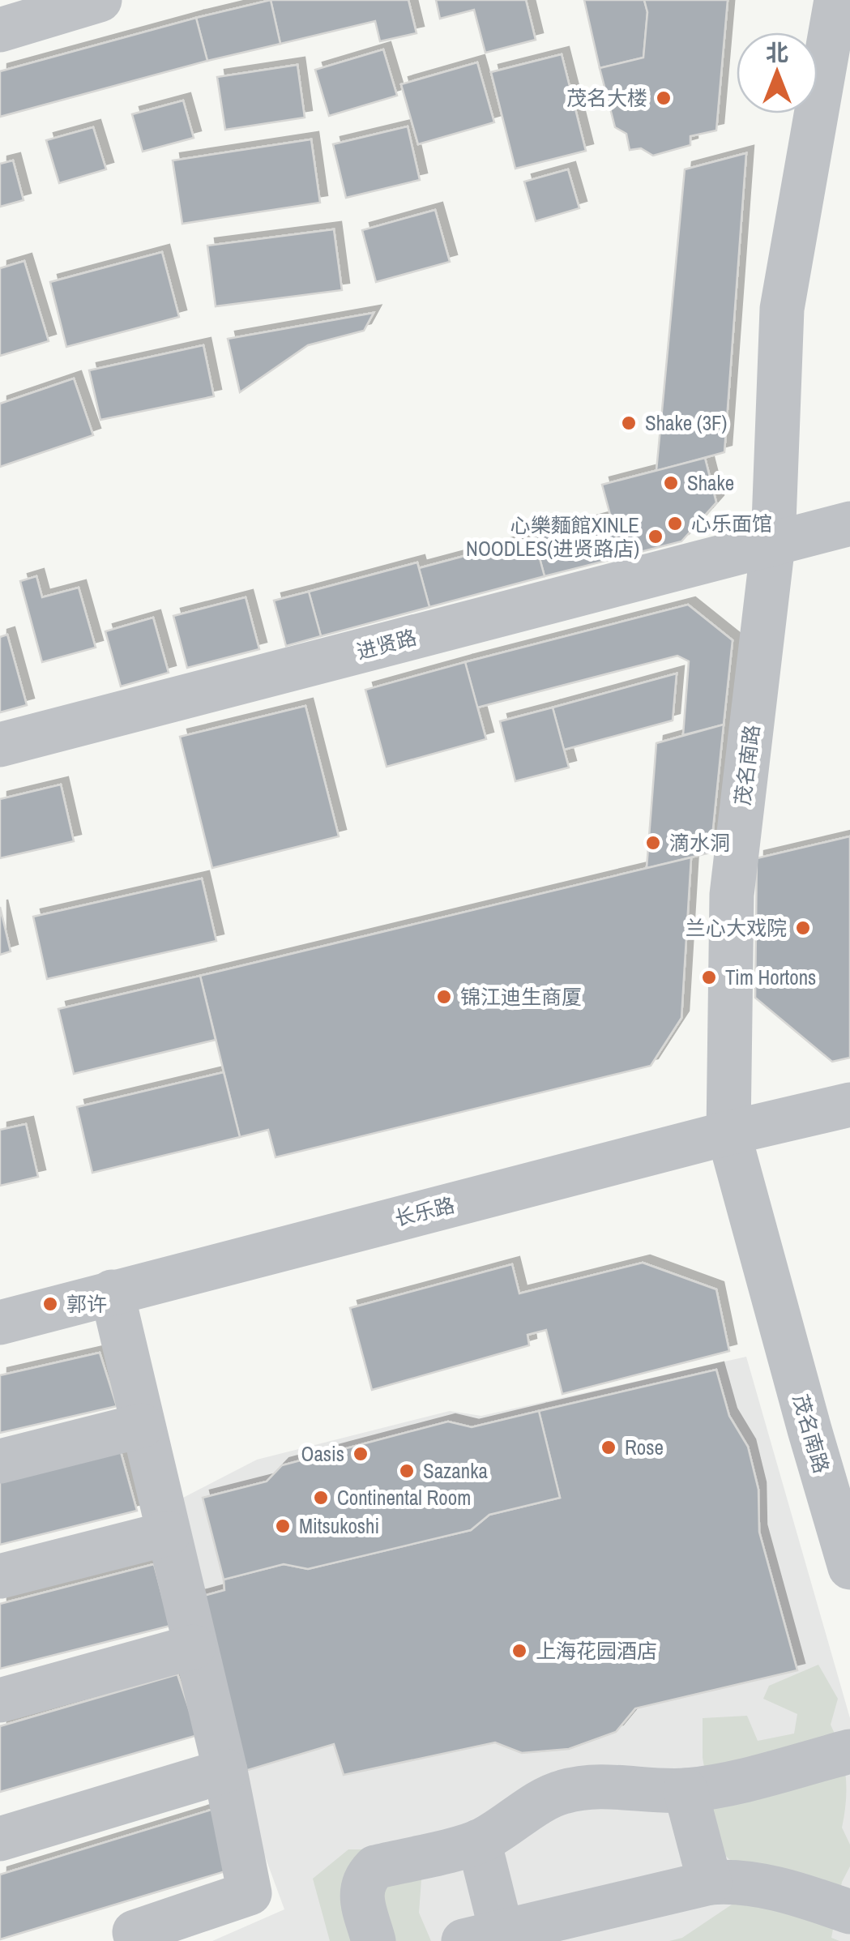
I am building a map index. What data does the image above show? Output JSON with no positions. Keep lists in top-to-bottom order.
{
  "streets": {
    "street": ["进贤路", "茂名南路", "长乐路"]
  },
  "crossings": [
    ["进贤路", "茂名南路"],
    ["茂名南路", "长乐路"]
  ],
  "places": [
    "茂名大楼",
    "Shake (3F)",
    "Shake",
    "心乐面馆",
    "心樂麵館XINLE NOODLES(进贤路店)",
    "滴水洞",
    "兰心大戏院",
    "Tim Hortons",
    "锦江迪生商厦",
    "郭许",
    "Rose",
    "Oasis",
    "Sazanka",
    "Continental Room",
    "Mitsukoshi",
    "上海花园酒店"
  ],
  "north": "top"
}
